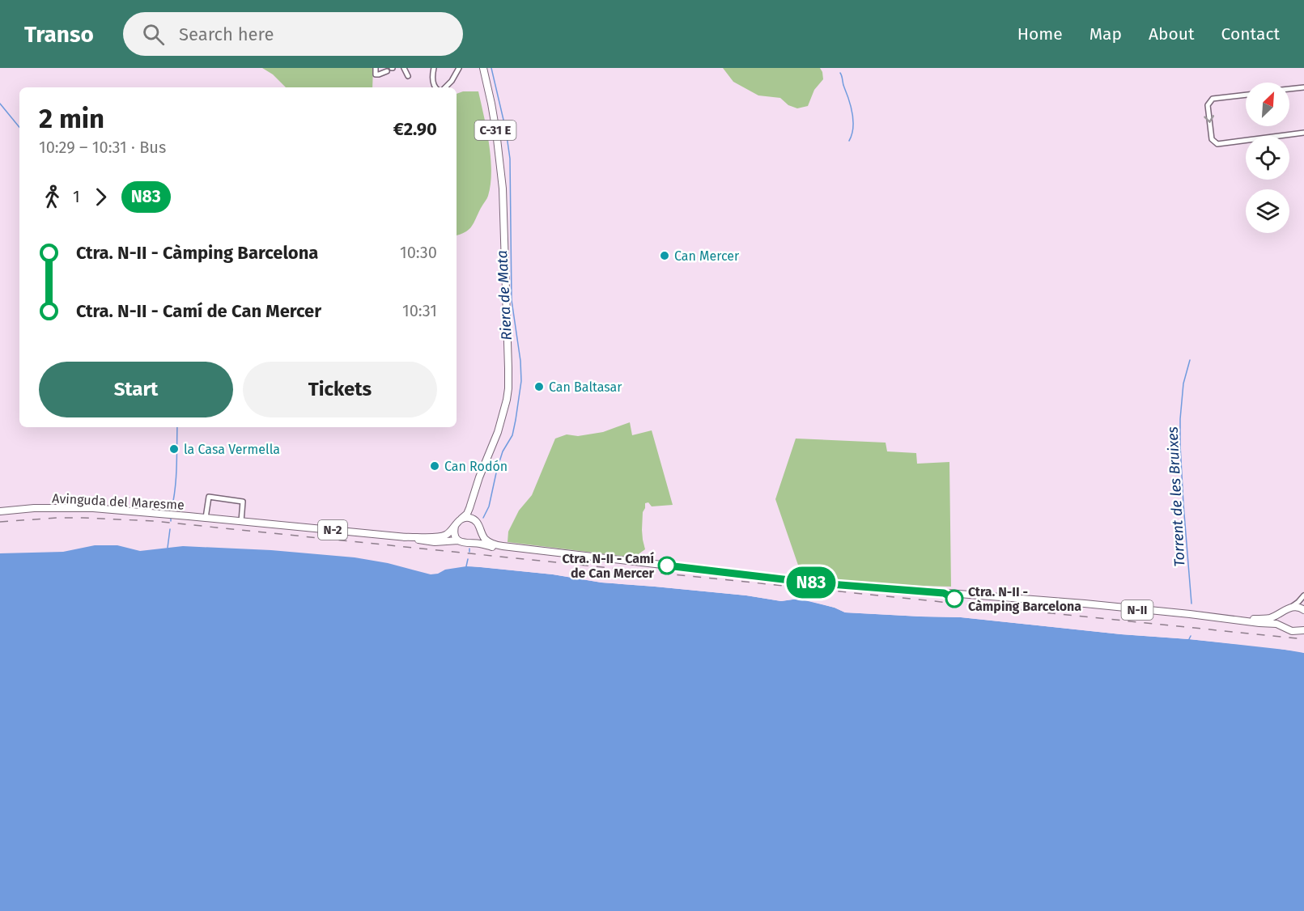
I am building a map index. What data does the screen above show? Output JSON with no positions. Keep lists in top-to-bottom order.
{
  "streets": {
    "main road": [
      "C-31 E",
      "Avinguda del Maresme",
      "N-2",
      "N-II"
    ]
  },
  "crossings": [
    ["C-31 E", "Avinguda del Maresme"],
    ["C-31 E", "N-2"],
    ["Avinguda del Maresme", "N-2"],
    ["N-2", "N-II"]
  ],
  "water": ["Riera de Mata", "Torrent de les Bruixes"],
  "places": [
    "Can Mercer",
    "Can Baltasar",
    "la Casa Vermella",
    "Can Rodón",
    "Ctra. N-II - Camí de Can Mercer",
    "Ctra. N-II - Càmping Barcelona"
  ],
  "lines": ["bus line N83"],
  "north": "top right",
  "page": {
    "header": "Transo",
    "search": "Search here",
    "nav": [
      "Home",
      "Map",
      "About",
      "Contact"
    ],
    "on_map": "N83",
    "heading": ["2 min", "10:29 – 10:31 · Bus", "€2.90"],
    "legs": ["1", "N83"],
    "list": [
      {
        "name": "Ctra. N-II - Càmping Barcelona",
        "value": "10:30"
      },
      {
        "name": "Ctra. N-II - Camí de Can Mercer",
        "value": "10:31"
      }
    ],
    "buttons": ["Start", "Tickets"]
  }
}
